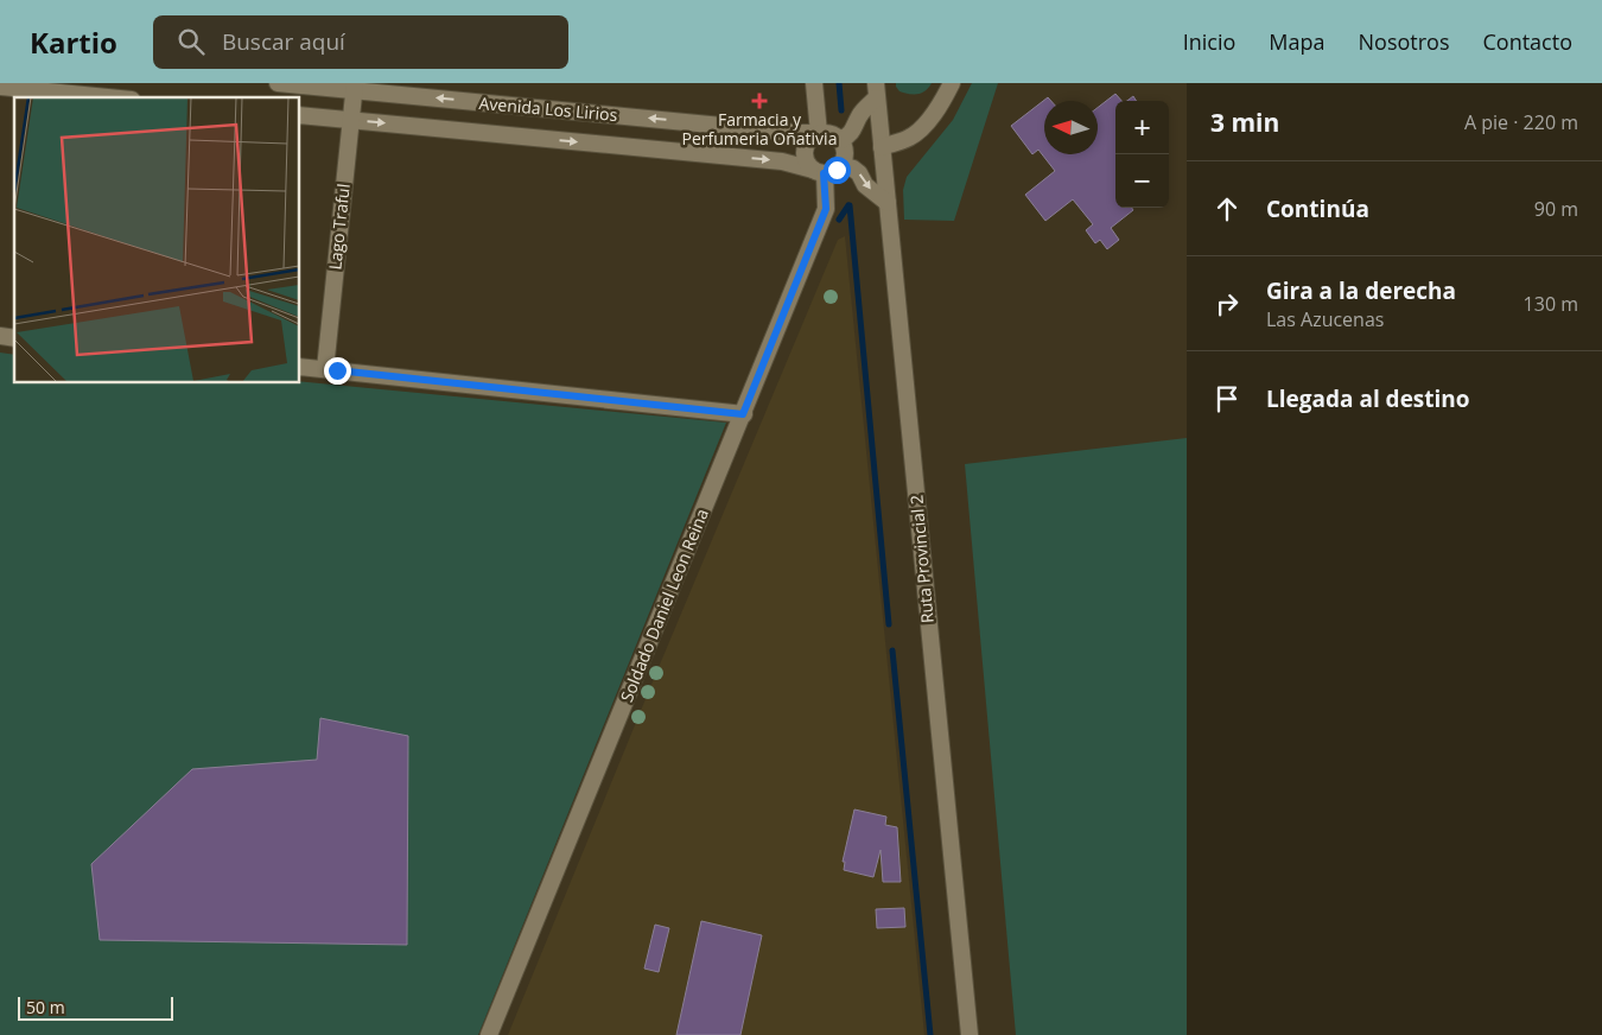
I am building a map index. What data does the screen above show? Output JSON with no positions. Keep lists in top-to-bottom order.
{
  "streets": {
    "street": [
      "Avenida Los Lirios",
      "Lago Traful",
      "Ruta Provincial 2",
      "Soldado Daniel Leon Reina"
    ]
  },
  "crossings": [
    ["Avenida Los Lirios", "Lago Traful"],
    ["Avenida Los Lirios", "Soldado Daniel Leon Reina"]
  ],
  "places": {
    "health": ["Farmacia y Perfumeria Oñativia"]
  },
  "scale_bar": "50 m",
  "north": "left",
  "page": {
    "header": "Kartio",
    "search": "Buscar aquí",
    "nav": [
      "Inicio",
      "Mapa",
      "Nosotros",
      "Contacto"
    ],
    "heading": ["3 min", "A pie · 220 m"],
    "map_buttons": ["+", "−"],
    "list": [
      ["Continúa", "90 m"],
      ["Gira a la derecha", "Las Azucenas", "130 m"],
      "Llegada al destino"
    ],
    "scale": "50 m"
  }
}
